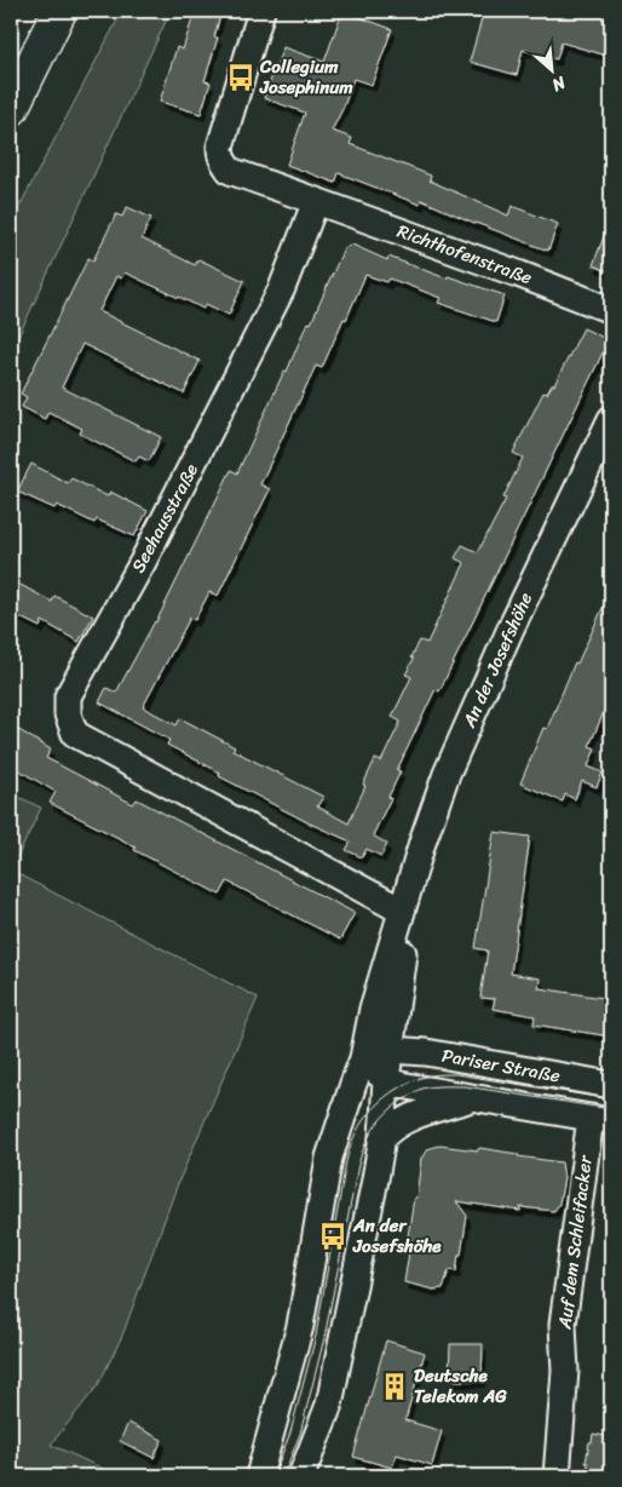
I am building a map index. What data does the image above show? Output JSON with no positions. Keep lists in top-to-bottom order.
{
  "streets": {
    "street": [
      "Richthofenstraße",
      "Seehausstraße",
      "An der Josefshöhe",
      "Pariser Straße",
      "Auf dem Schleifacker"
    ]
  },
  "crossings": [
    ["Richthofenstraße", "Seehausstraße"],
    ["Seehausstraße", "An der Josefshöhe"],
    ["An der Josefshöhe", "Pariser Straße"],
    ["Pariser Straße", "Auf dem Schleifacker"]
  ],
  "places": {
    "bus stop": ["Collegium Josephinum", "An der Josefshöhe"],
    "building": ["Deutsche Telekom AG"]
  },
  "north": "bottom right"
}
